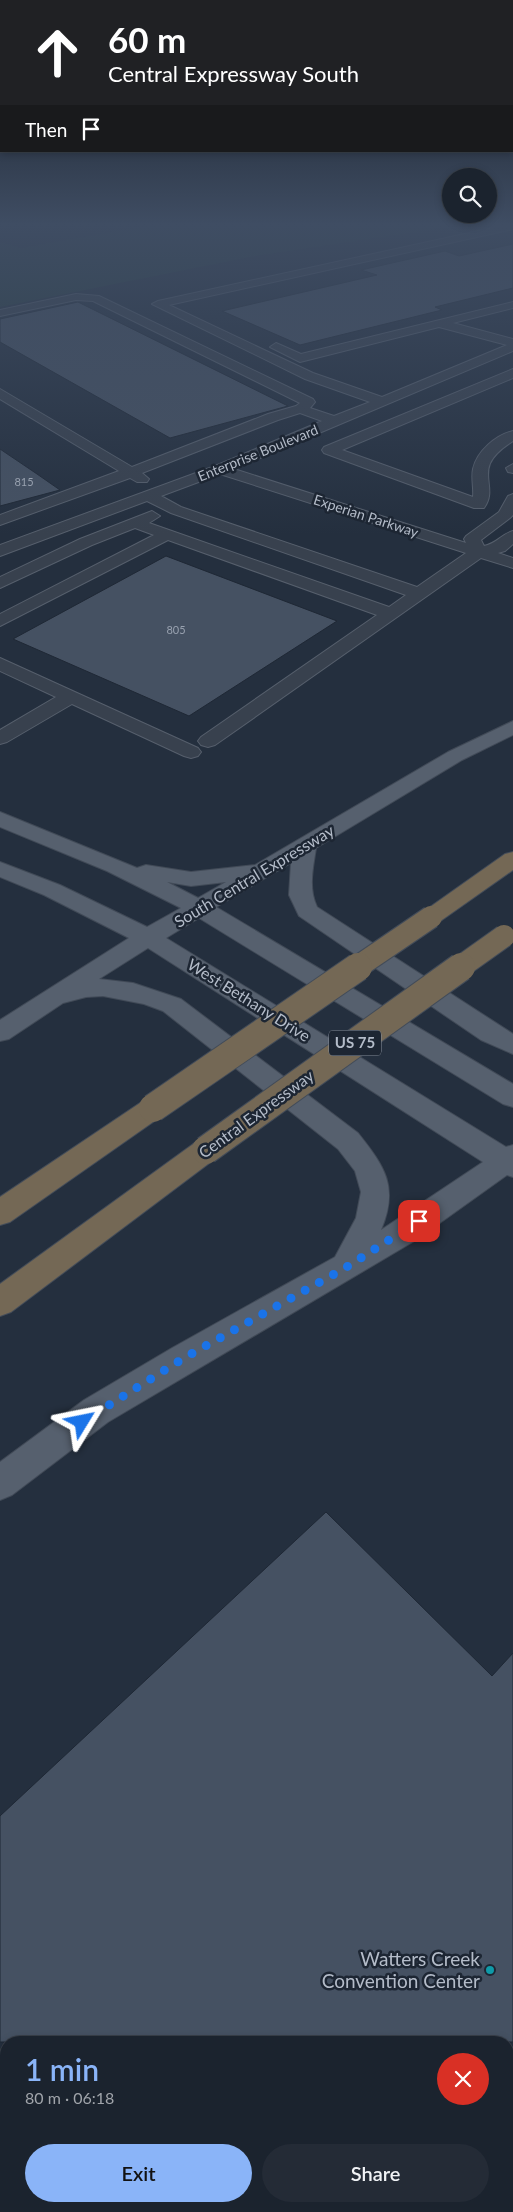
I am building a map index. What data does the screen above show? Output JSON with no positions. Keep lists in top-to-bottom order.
{
  "streets": {
    "highway": ["US 75", "Central Expressway"],
    "main road": ["South Central Expressway", "West Bethany Drive"],
    "street": ["Enterprise Boulevard", "Experian Parkway"]
  },
  "crossings": [
    ["Enterprise Boulevard", "Experian Parkway"],
    ["South Central Expressway", "West Bethany Drive"]
  ],
  "places": ["Watters Creek Convention Center"],
  "house_numbers": ["815", "805"],
  "page": {
    "turn": ["60 m", "Central Expressway South"],
    "then": "Then",
    "heading": ["1 min", "80 m · 06:18"],
    "buttons": ["Exit", "Share"]
  }
}
